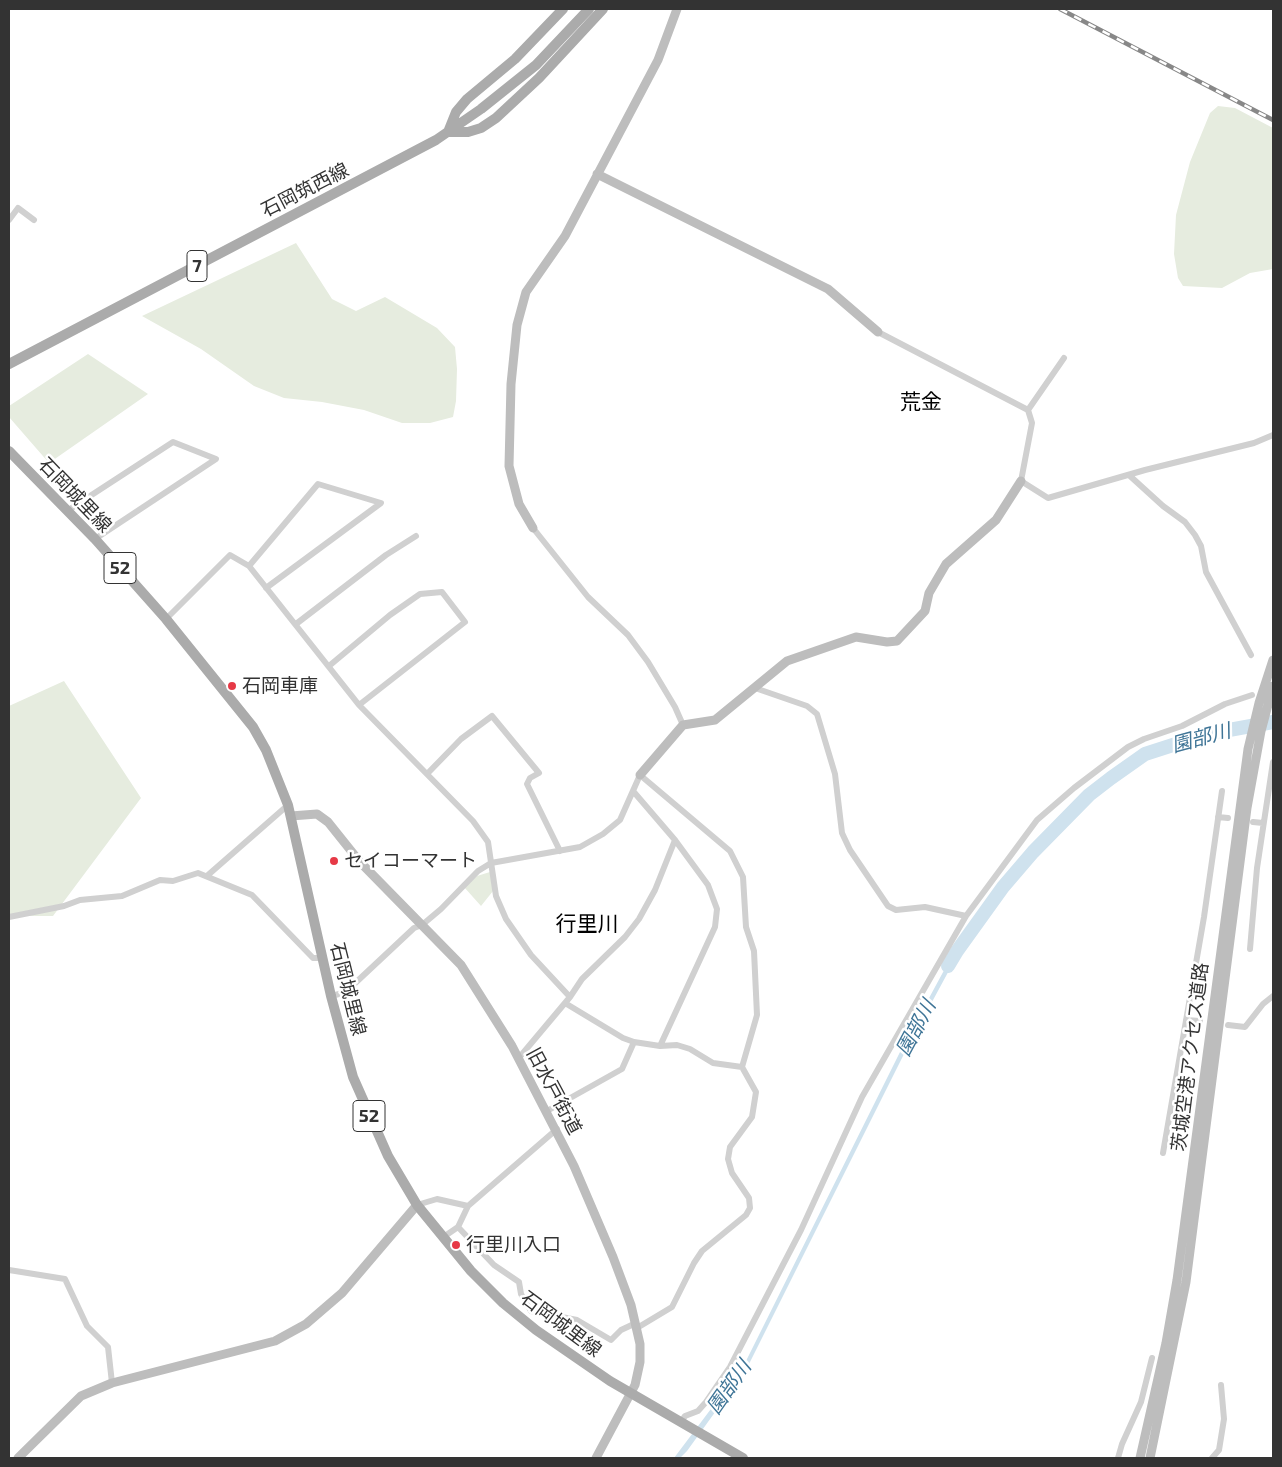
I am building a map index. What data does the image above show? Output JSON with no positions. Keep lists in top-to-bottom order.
{
  "streets": {
    "main road": [
      "石岡筑西線",
      "7",
      "石岡城里線",
      "52"
    ],
    "street": ["茨城空港アクセス道路", "旧水戸街道"]
  },
  "crossings": [
    ["石岡城里線", "旧水戸街道"]
  ],
  "districts": ["荒金", "行里川"],
  "water": ["園部川"],
  "places": ["石岡車庫", "セイコーマート", "行里川入口"]
}
